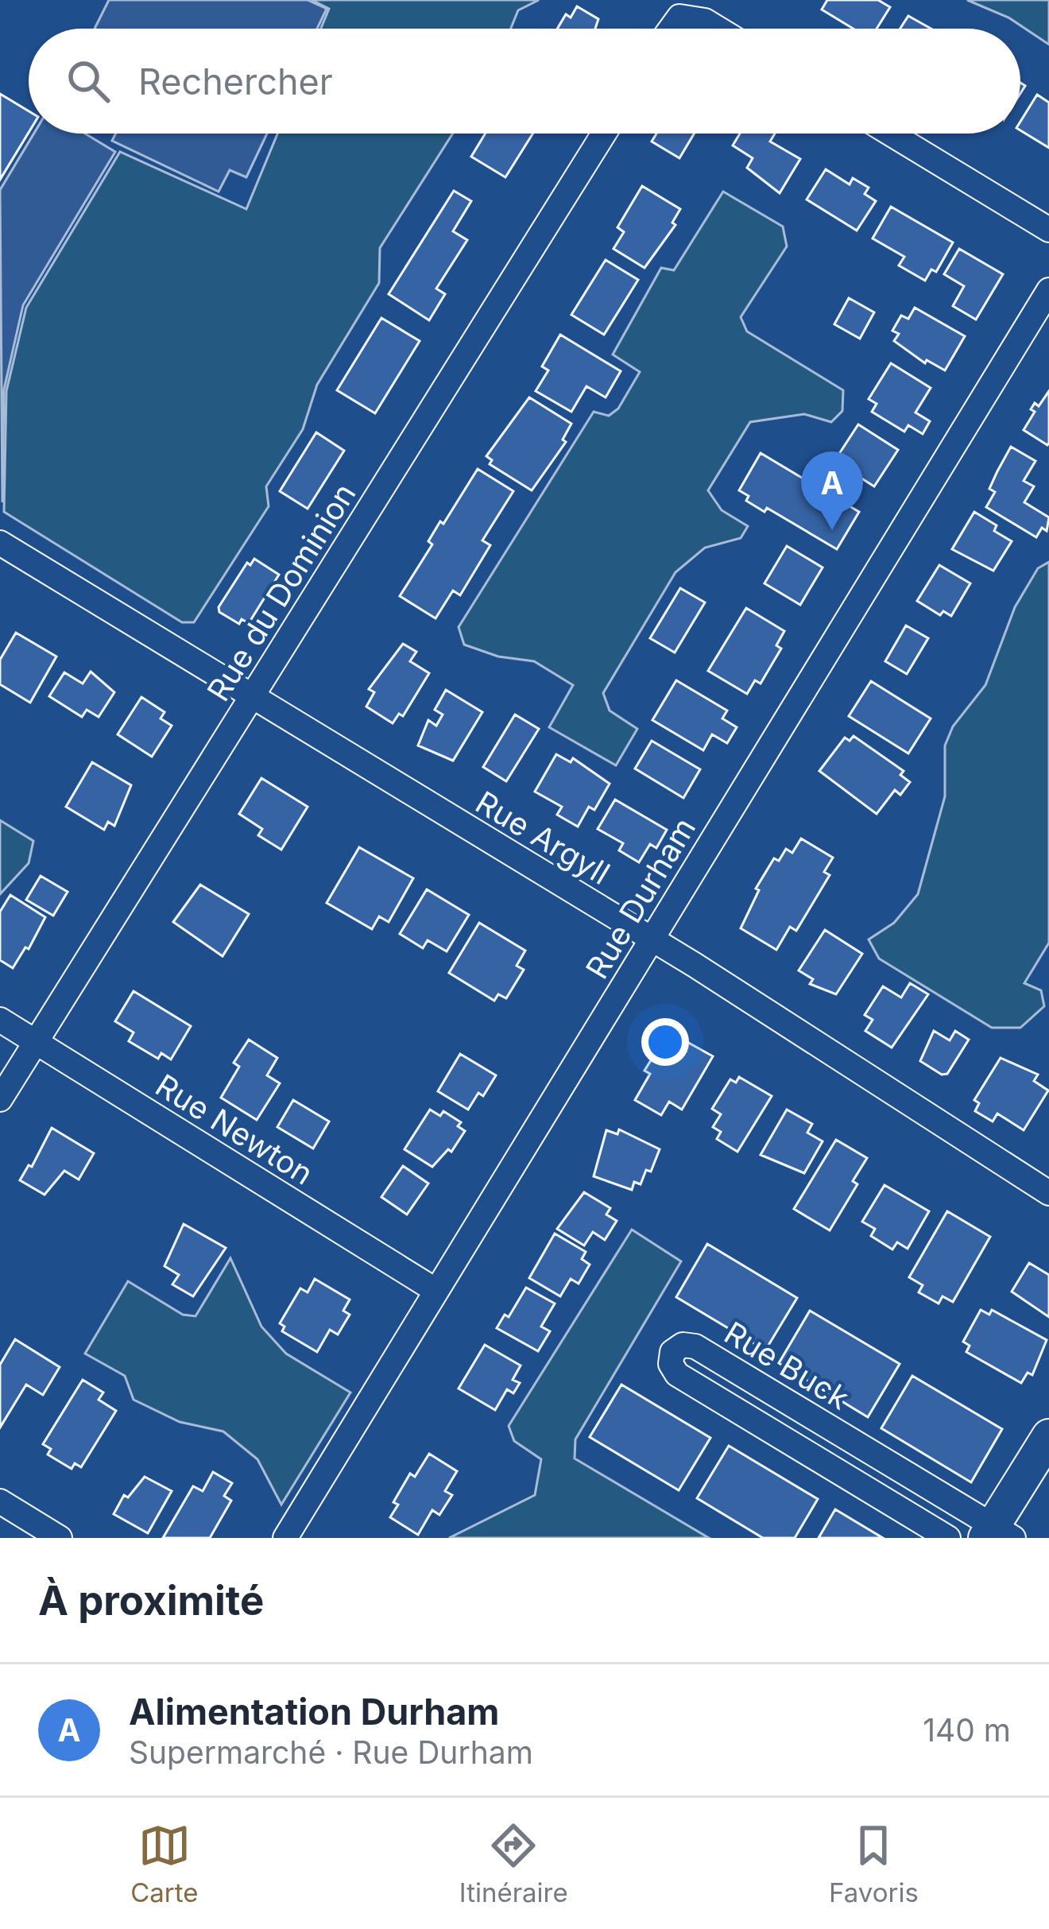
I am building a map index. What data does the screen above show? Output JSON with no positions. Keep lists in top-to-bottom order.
{
  "streets": {
    "street": [
      "Rue du Dominion",
      "Rue Argyll",
      "Rue Durham",
      "Rue Newton",
      "Rue Buck"
    ]
  },
  "crossings": [
    ["Rue du Dominion", "Rue Argyll"],
    ["Rue du Dominion", "Rue Newton"],
    ["Rue Argyll", "Rue Durham"],
    ["Rue Durham", "Rue Newton"]
  ],
  "page": {
    "search": "Rechercher",
    "pins": "A",
    "heading": "À proximité",
    "list": [
      {
        "mark": "A",
        "name": "Alimentation Durham",
        "note": "Supermarché · Rue Durham",
        "value": "140 m"
      }
    ],
    "nav": ["Carte", "Itinéraire", "Favoris"]
  }
}
